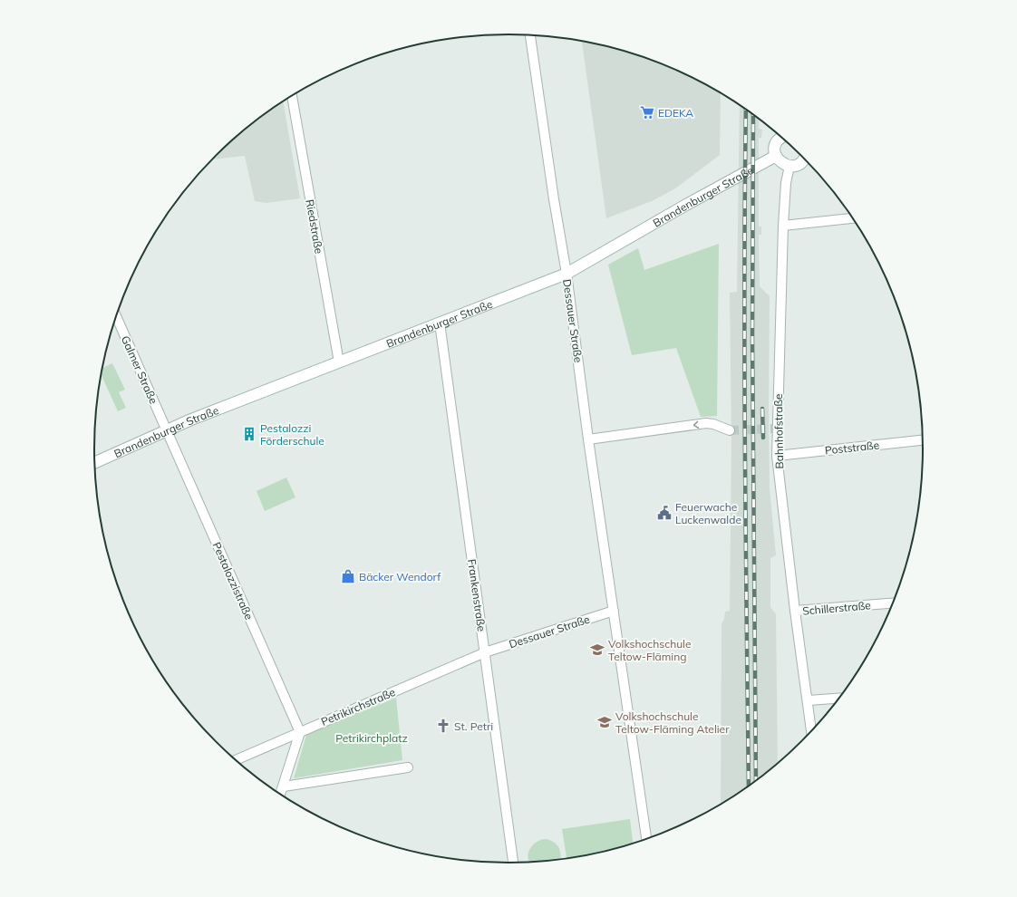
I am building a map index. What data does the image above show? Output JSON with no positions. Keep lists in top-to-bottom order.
{
  "streets": {
    "street": [
      "Brandenburger Straße",
      "Riedstraße",
      "Dessauer Straße",
      "Galmer Straße",
      "Bahnhofstraße",
      "Poststraße",
      "Pestalozzistraße",
      "Frankenstraße",
      "Schillerstraße",
      "Petrikirchstraße"
    ]
  },
  "crossings": [
    ["Brandenburger Straße", "Riedstraße"],
    ["Brandenburger Straße", "Dessauer Straße"],
    ["Brandenburger Straße", "Galmer Straße"],
    ["Brandenburger Straße", "Pestalozzistraße"],
    ["Brandenburger Straße", "Frankenstraße"],
    ["Dessauer Straße", "Frankenstraße"],
    ["Dessauer Straße", "Petrikirchstraße"],
    ["Galmer Straße", "Pestalozzistraße"],
    ["Bahnhofstraße", "Poststraße"],
    ["Bahnhofstraße", "Schillerstraße"],
    ["Pestalozzistraße", "Petrikirchstraße"],
    ["Frankenstraße", "Petrikirchstraße"]
  ],
  "parks": ["Petrikirchplatz"],
  "places": {
    "supermarket": ["EDEKA"],
    "building": ["Pestalozzi Förderschule"],
    "public building": ["Feuerwache Luckenwalde"],
    "shop": ["Bäcker Wendorf"],
    "school or university": ["Volkshochschule Teltow-Fläming", "Volkshochschule Teltow-Fläming Atelier"],
    "church": ["St. Petri"]
  }
}
